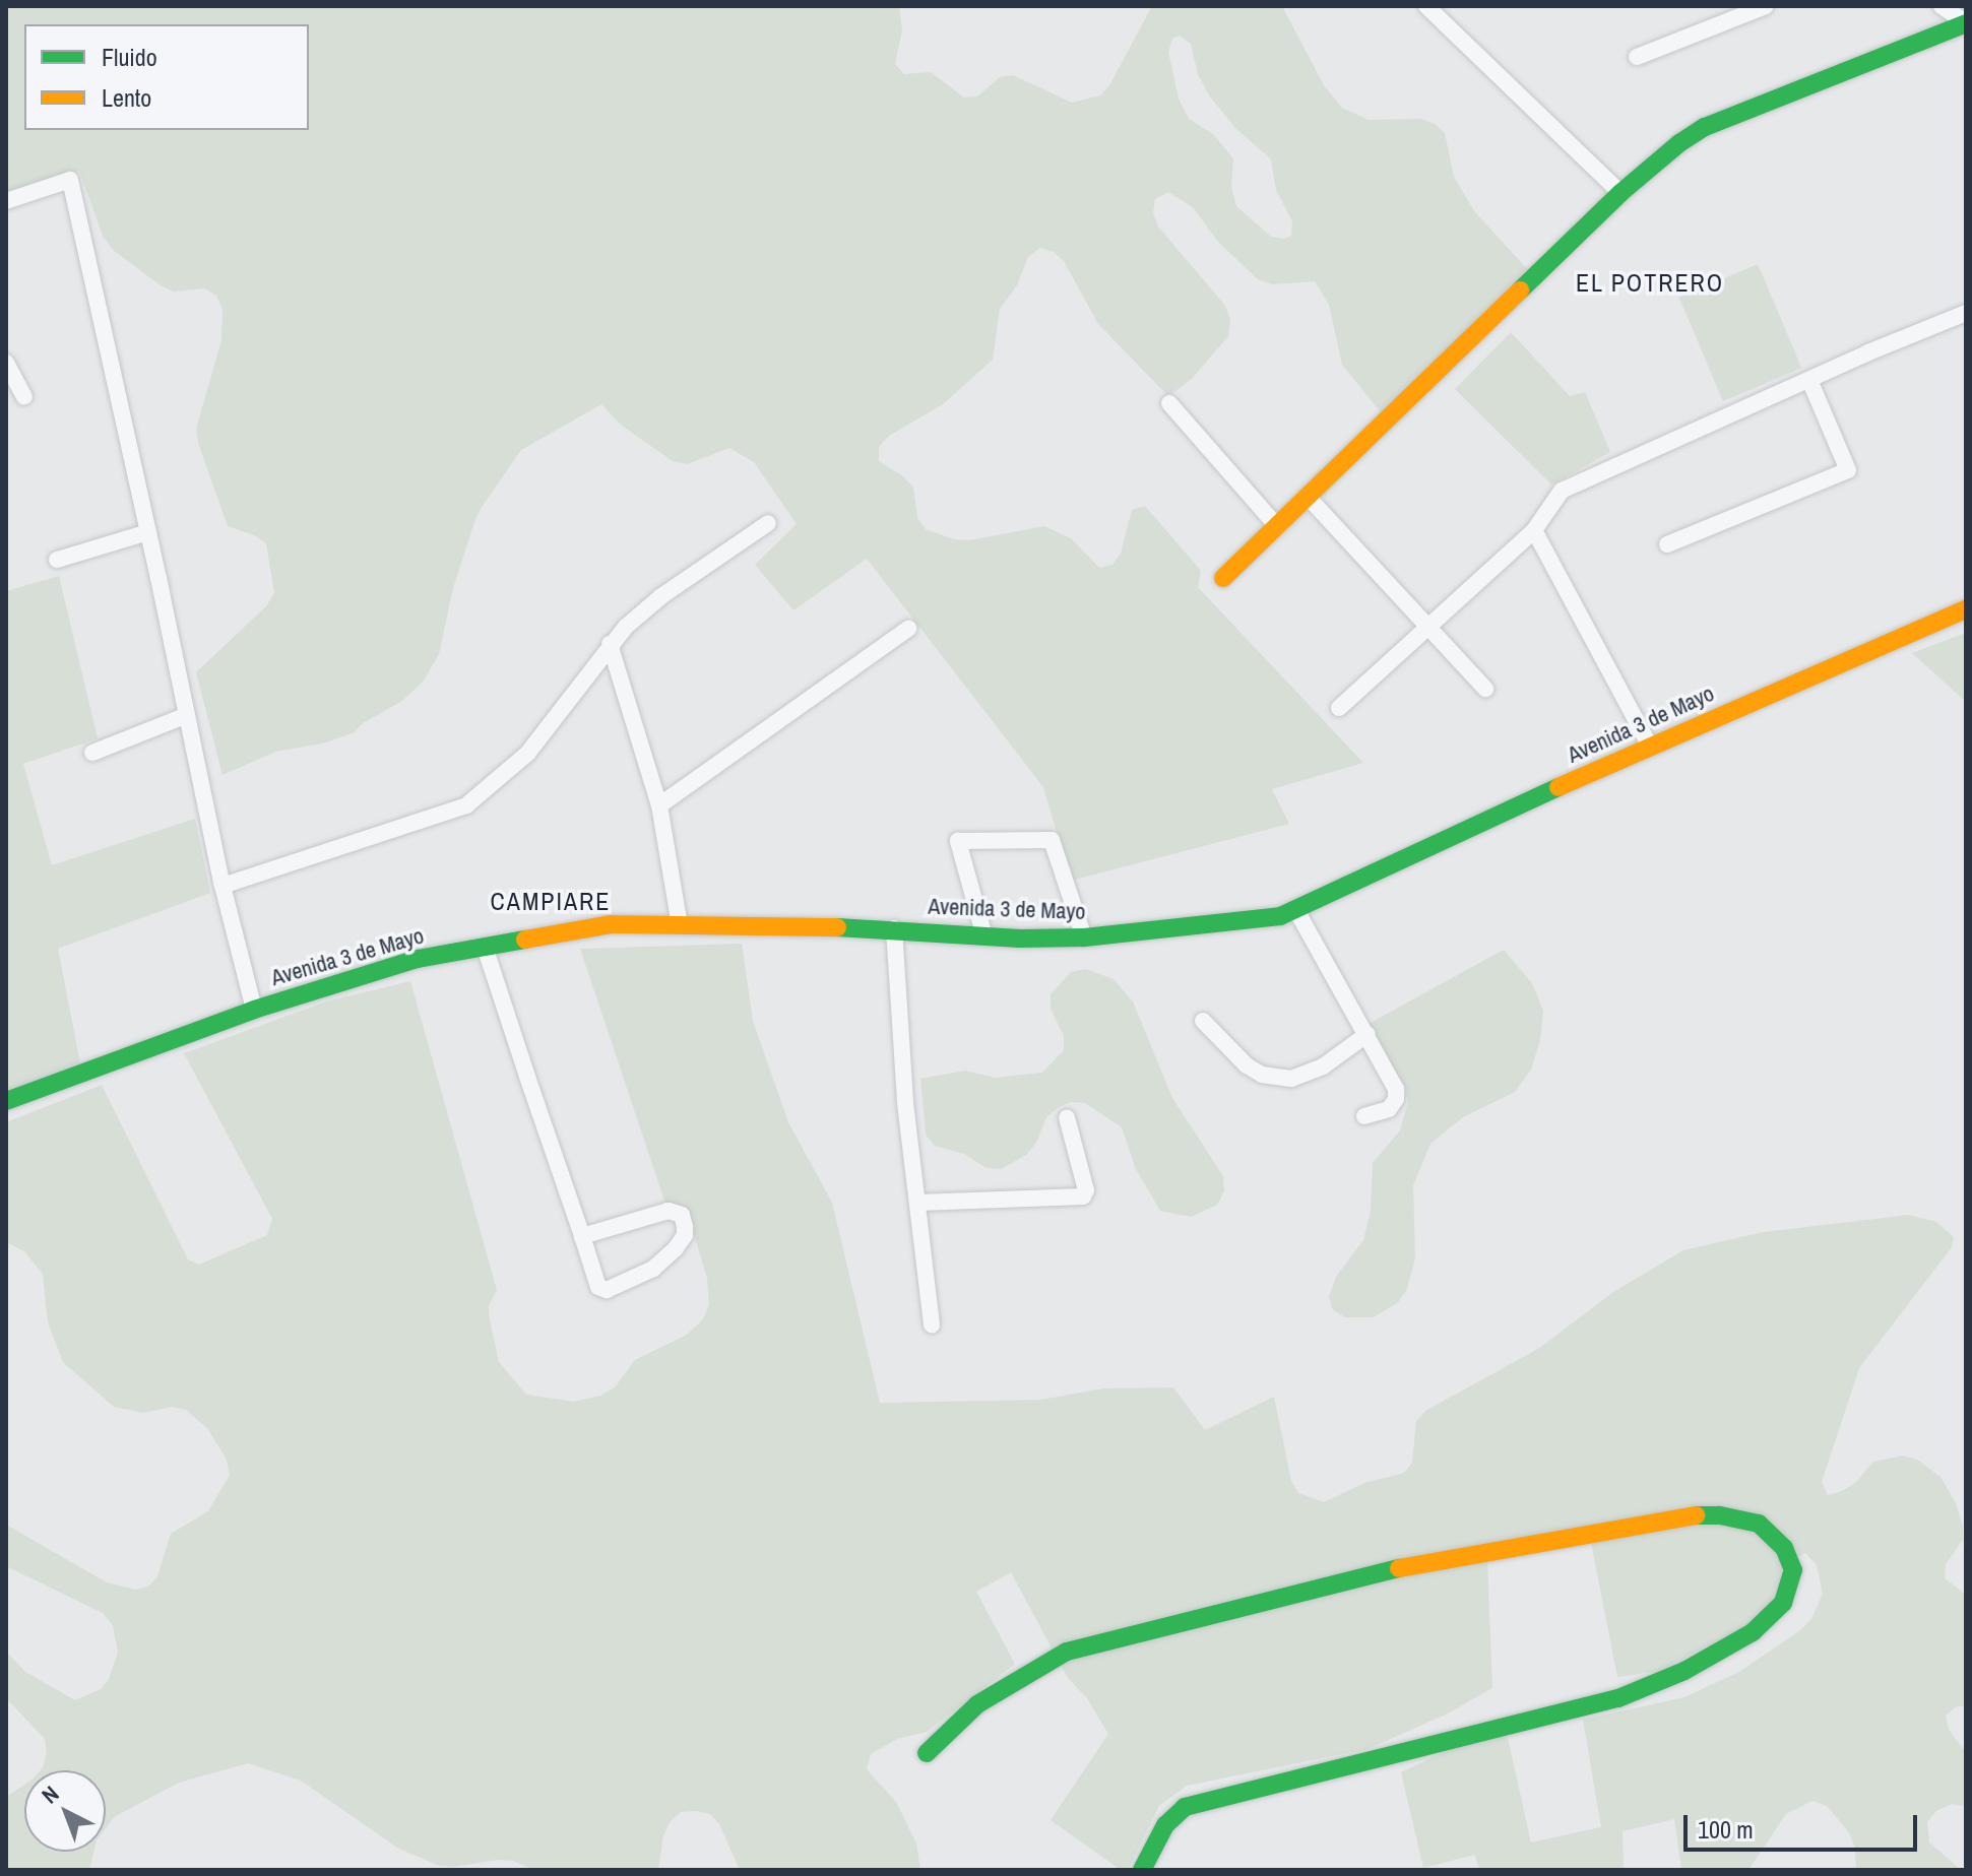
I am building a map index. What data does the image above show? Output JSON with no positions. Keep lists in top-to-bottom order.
{
  "streets": {
    "street": ["Avenida 3 de Mayo"]
  },
  "districts": ["EL POTRERO", "CAMPIARE"],
  "legend": ["Fluido", "Lento"],
  "scale_bar": "100 m",
  "north": "top left"
}
